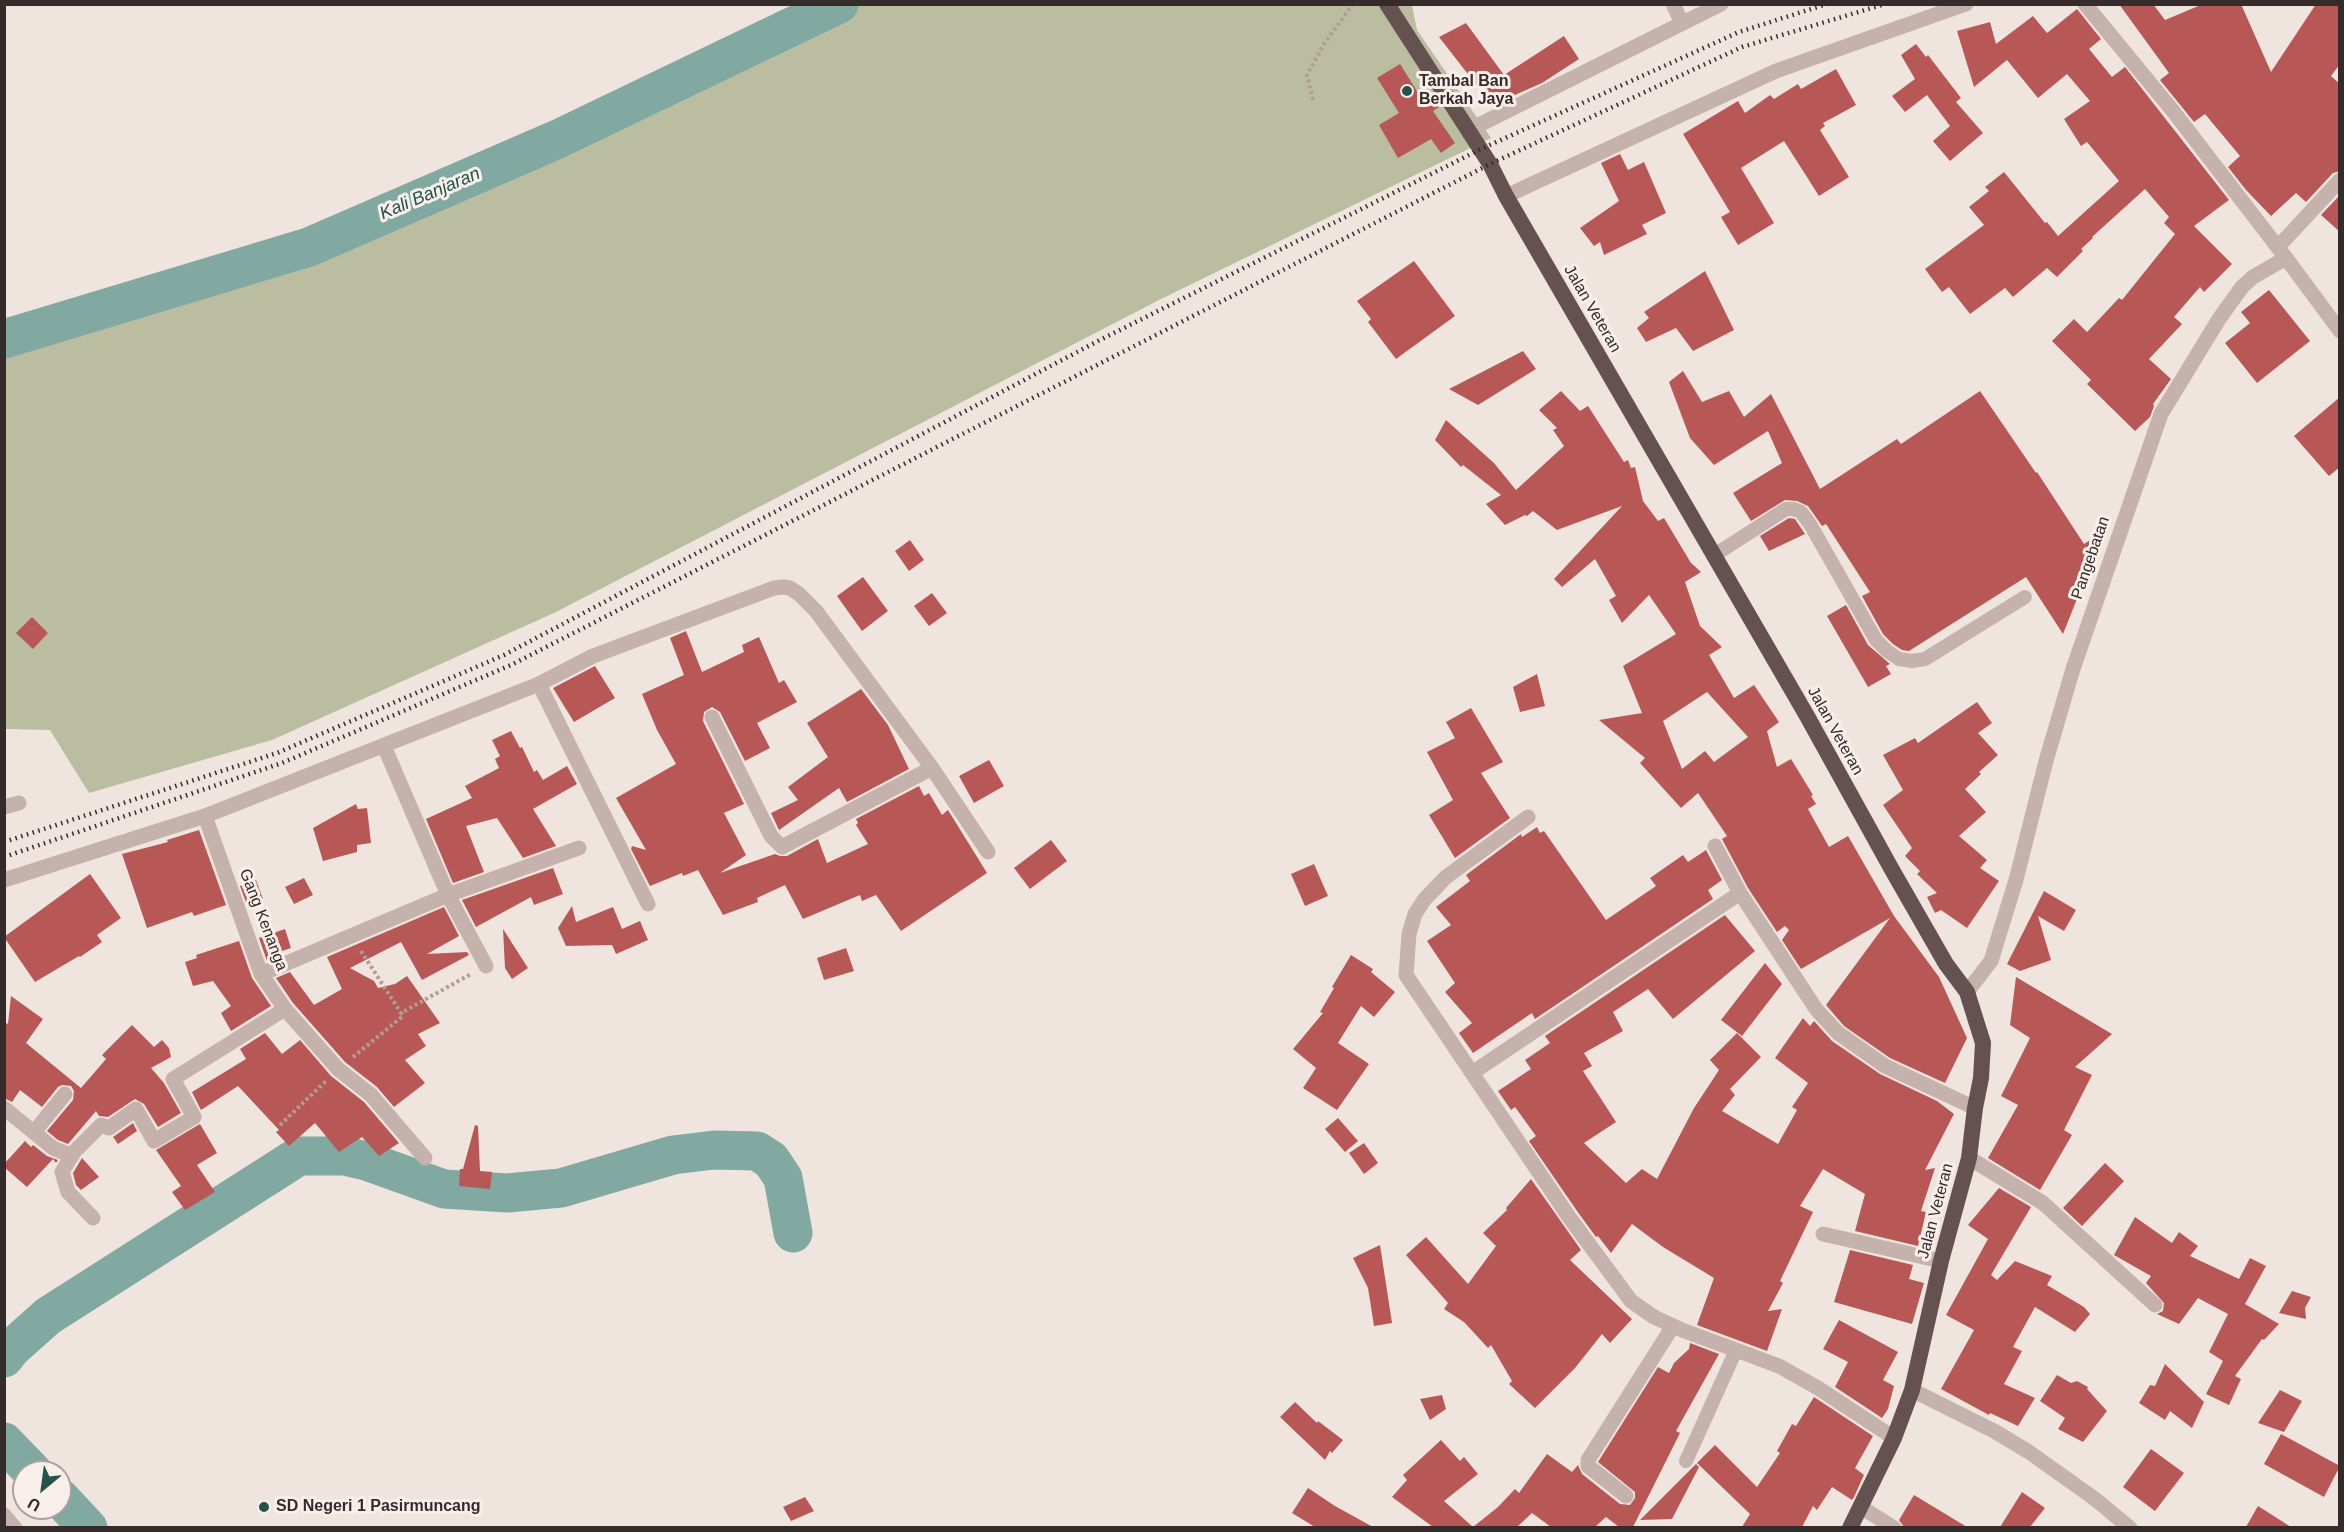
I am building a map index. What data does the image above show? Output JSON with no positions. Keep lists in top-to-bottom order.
{
  "streets": {
    "highway": ["Jalan Veteran"],
    "street": ["Pangebatan", "Gang Kenanga"]
  },
  "crossings": [
    ["Jalan Veteran", "Pangebatan"]
  ],
  "water": ["Kali Banjaran"],
  "places": ["Tambal Ban Berkah Jaya", "SD Negeri 1 Pasirmuncang"],
  "north": "bottom left"
}
